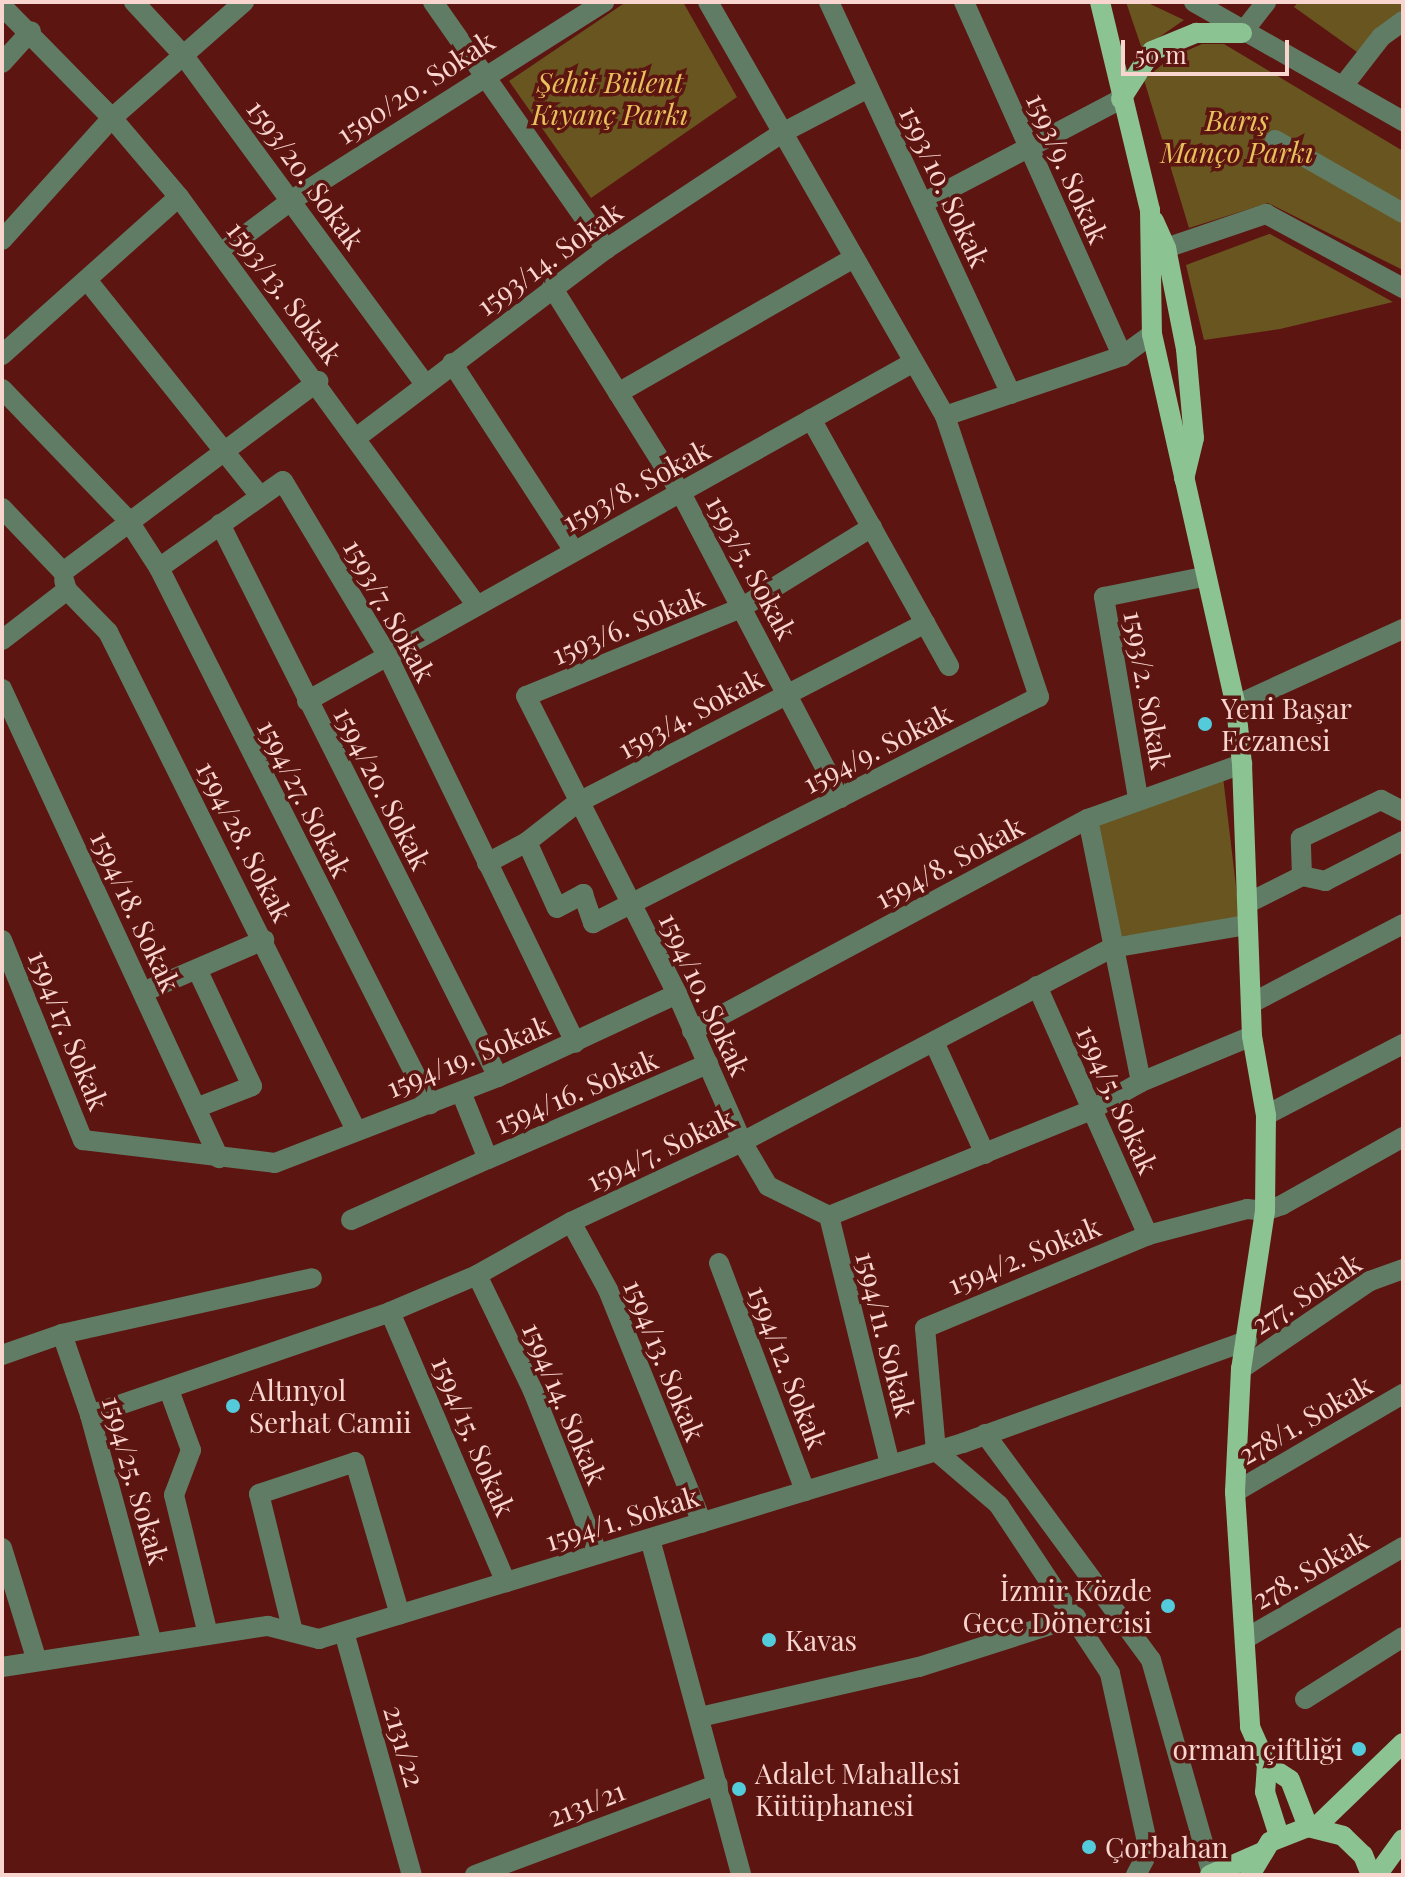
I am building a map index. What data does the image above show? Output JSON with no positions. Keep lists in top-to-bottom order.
{
  "streets": {
    "street": [
      "1590/20. Sokak",
      "1593/9. Sokak",
      "1593/20. Sokak",
      "1593/10. Sokak",
      "1593/14. Sokak",
      "1593/13. Sokak",
      "1593/8. Sokak",
      "1593/5. Sokak",
      "1593/7. Sokak",
      "1593/6. Sokak",
      "1593/2. Sokak",
      "1593/4. Sokak",
      "1594/9. Sokak",
      "1594/20. Sokak",
      "1594/27. Sokak",
      "1594/28. Sokak",
      "1594/8. Sokak",
      "1594/18. Sokak",
      "1594/10. Sokak",
      "1594/17. Sokak",
      "1594/19. Sokak",
      "1594/16. Sokak",
      "1594/5. Sokak",
      "1594/7. Sokak",
      "1594/2. Sokak",
      "277. Sokak",
      "1594/11. Sokak",
      "1594/13. Sokak",
      "1594/12. Sokak",
      "1594/14. Sokak",
      "278/1. Sokak",
      "1594/15. Sokak",
      "1594/25. Sokak",
      "1594/1. Sokak",
      "278. Sokak",
      "2131/22",
      "2131/21"
    ]
  },
  "crossings": [
    ["1590/20. Sokak", "1593/20. Sokak"],
    ["1590/20. Sokak", "1593/13. Sokak"],
    ["1593/20. Sokak", "1593/14. Sokak"],
    ["1593/10. Sokak", "1593/14. Sokak"],
    ["1593/14. Sokak", "1593/13. Sokak"],
    ["1593/14. Sokak", "1593/5. Sokak"],
    ["1593/13. Sokak", "1593/8. Sokak"],
    ["1593/8. Sokak", "1593/5. Sokak"],
    ["1593/8. Sokak", "1593/7. Sokak"],
    ["1593/8. Sokak", "1594/20. Sokak"],
    ["1593/5. Sokak", "1593/6. Sokak"],
    ["1593/5. Sokak", "1593/4. Sokak"],
    ["1593/5. Sokak", "1594/9. Sokak"],
    ["1593/7. Sokak", "1593/4. Sokak"],
    ["1593/7. Sokak", "1594/19. Sokak"],
    ["1593/6. Sokak", "1594/10. Sokak"],
    ["1593/2. Sokak", "1594/8. Sokak"],
    ["1593/4. Sokak", "1594/9. Sokak"],
    ["1593/4. Sokak", "1594/10. Sokak"],
    ["1594/9. Sokak", "1594/10. Sokak"],
    ["1594/20. Sokak", "1594/19. Sokak"],
    ["1594/27. Sokak", "1594/19. Sokak"],
    ["1594/28. Sokak", "1594/19. Sokak"],
    ["1594/8. Sokak", "1594/10. Sokak"],
    ["1594/18. Sokak", "1594/17. Sokak"],
    ["1594/10. Sokak", "1594/19. Sokak"],
    ["1594/10. Sokak", "1594/16. Sokak"],
    ["1594/10. Sokak", "1594/7. Sokak"],
    ["1594/10. Sokak", "1594/11. Sokak"],
    ["1594/17. Sokak", "1594/19. Sokak"],
    ["1594/19. Sokak", "1594/16. Sokak"],
    ["1594/5. Sokak", "1594/7. Sokak"],
    ["1594/5. Sokak", "1594/2. Sokak"],
    ["1594/7. Sokak", "1594/13. Sokak"],
    ["1594/7. Sokak", "1594/14. Sokak"],
    ["1594/7. Sokak", "1594/15. Sokak"],
    ["1594/7. Sokak", "1594/25. Sokak"],
    ["1594/2. Sokak", "1594/1. Sokak"],
    ["1594/11. Sokak", "1594/1. Sokak"],
    ["1594/13. Sokak", "1594/1. Sokak"],
    ["1594/12. Sokak", "1594/1. Sokak"],
    ["1594/14. Sokak", "1594/1. Sokak"],
    ["1594/15. Sokak", "1594/1. Sokak"],
    ["1594/25. Sokak", "1594/1. Sokak"],
    ["1594/1. Sokak", "2131/22"]
  ],
  "parks": ["Şehit Bülent Kıyanç Parkı", "Barış Manço Parkı"],
  "places": [
    "Yeni Başar Eczanesi",
    "Altınyol Serhat Camii",
    "İzmir Közde Gece Dönercisi",
    "Kavas",
    "orman çiftliği",
    "Adalet Mahallesi Kütüphanesi",
    "Çorbahan"
  ],
  "scale_bar": "50 m"
}
